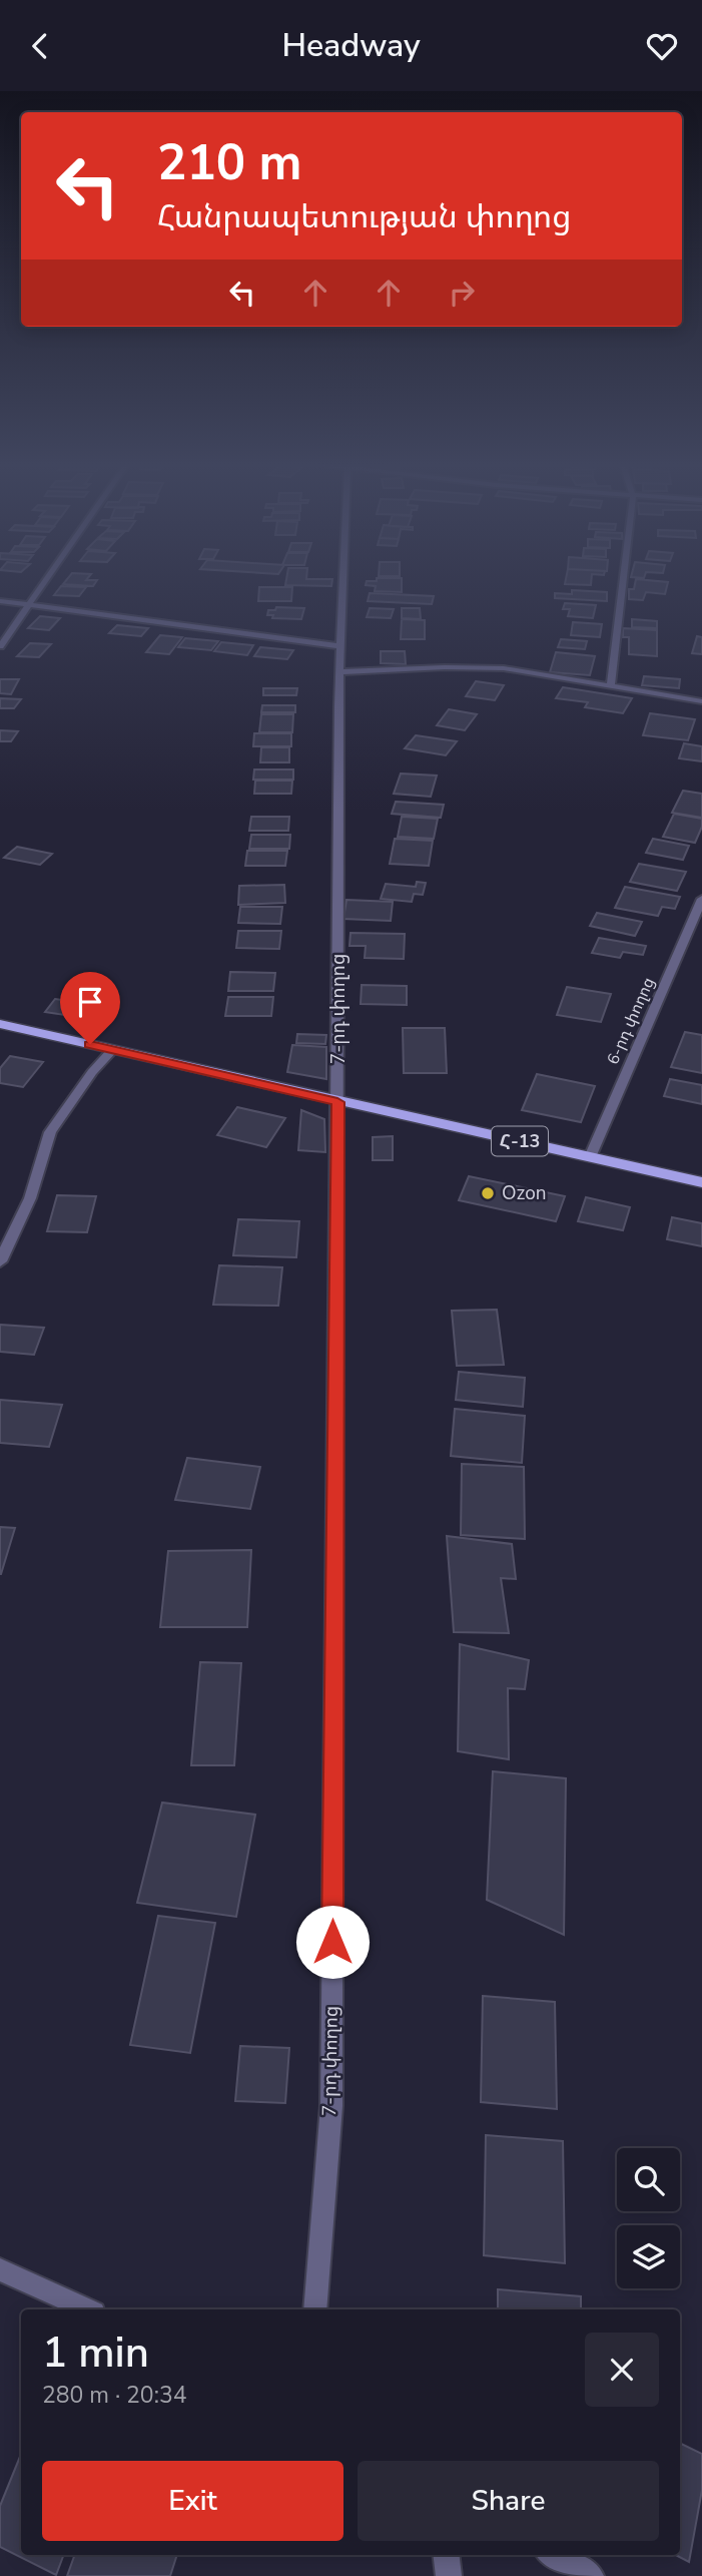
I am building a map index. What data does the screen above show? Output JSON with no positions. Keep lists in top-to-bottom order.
{
  "streets": {
    "main road": ["Հ-13"],
    "street": ["7-րդ փողոց", "6-րդ փողոց"]
  },
  "crossings": [
    ["7-րդ փողոց", "Հ-13"],
    ["6-րդ փողոց", "Հ-13"]
  ],
  "places": ["Ozon"],
  "page": {
    "header": "Headway",
    "turn": ["210 m", "Հանրապետության փողոց"],
    "heading": ["1 min", "280 m · 20:34"],
    "buttons": ["Exit", "Share"]
  }
}
